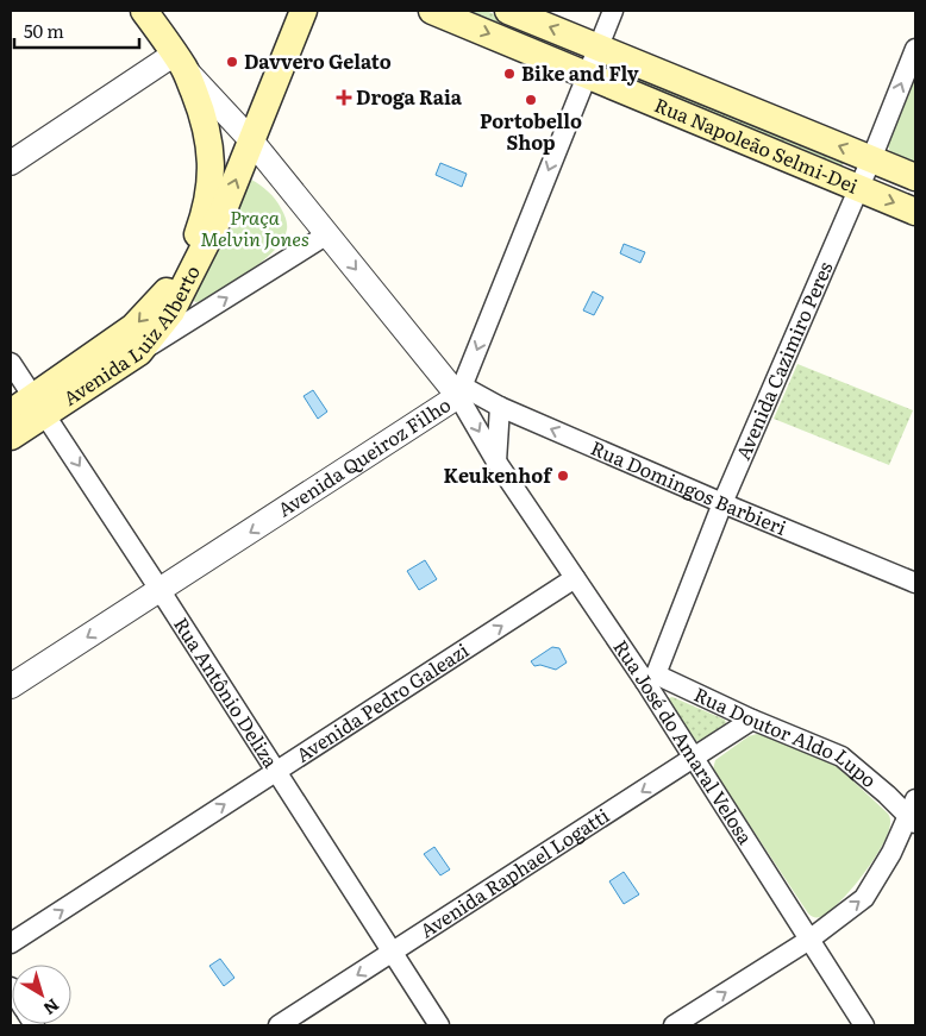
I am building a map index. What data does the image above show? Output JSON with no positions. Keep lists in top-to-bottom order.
{
  "streets": {
    "main road": ["Rua Napoleão Selmi-Dei", "Avenida Luiz Alberto", "Rua José do Amaral Velosa"],
    "street": [
      "Avenida Cazimiro Peres",
      "Avenida Queiroz Filho",
      "Rua Domingos Barbieri",
      "Rua Antônio Deliza",
      "Avenida Pedro Galeazi",
      "Rua Doutor Aldo Lupo",
      "Avenida Raphael Logatti"
    ]
  },
  "crossings": [
    ["Rua Napoleão Selmi-Dei", "Avenida Cazimiro Peres"],
    ["Rua Napoleão Selmi-Dei", "Avenida Queiroz Filho"],
    ["Avenida Luiz Alberto", "Rua Antônio Deliza"],
    ["Avenida Luiz Alberto", "Rua José do Amaral Velosa"],
    ["Avenida Cazimiro Peres", "Rua Domingos Barbieri"],
    ["Avenida Cazimiro Peres", "Rua Doutor Aldo Lupo"],
    ["Avenida Cazimiro Peres", "Rua José do Amaral Velosa"],
    ["Avenida Queiroz Filho", "Rua Domingos Barbieri"],
    ["Avenida Queiroz Filho", "Rua Antônio Deliza"],
    ["Avenida Queiroz Filho", "Rua José do Amaral Velosa"],
    ["Rua Domingos Barbieri", "Rua José do Amaral Velosa"],
    ["Rua Antônio Deliza", "Avenida Pedro Galeazi"],
    ["Rua Antônio Deliza", "Avenida Raphael Logatti"],
    ["Avenida Pedro Galeazi", "Rua José do Amaral Velosa"],
    ["Rua Doutor Aldo Lupo", "Rua José do Amaral Velosa"],
    ["Rua Doutor Aldo Lupo", "Avenida Raphael Logatti"],
    ["Rua José do Amaral Velosa", "Avenida Raphael Logatti"]
  ],
  "one_way": [
    "Avenida Queiroz Filho",
    "Rua Domingos Barbieri",
    "Avenida Pedro Galeazi",
    "Avenida Raphael Logatti"
  ],
  "parks": ["Praça Melvin Jones"],
  "places": {
    "other": [
      "Davvero Gelato",
      "Bike and Fly",
      "Portobello Shop",
      "Keukenhof"
    ],
    "health": ["Droga Raia"]
  },
  "scale_bar": "50 m",
  "north": "bottom right"
}
